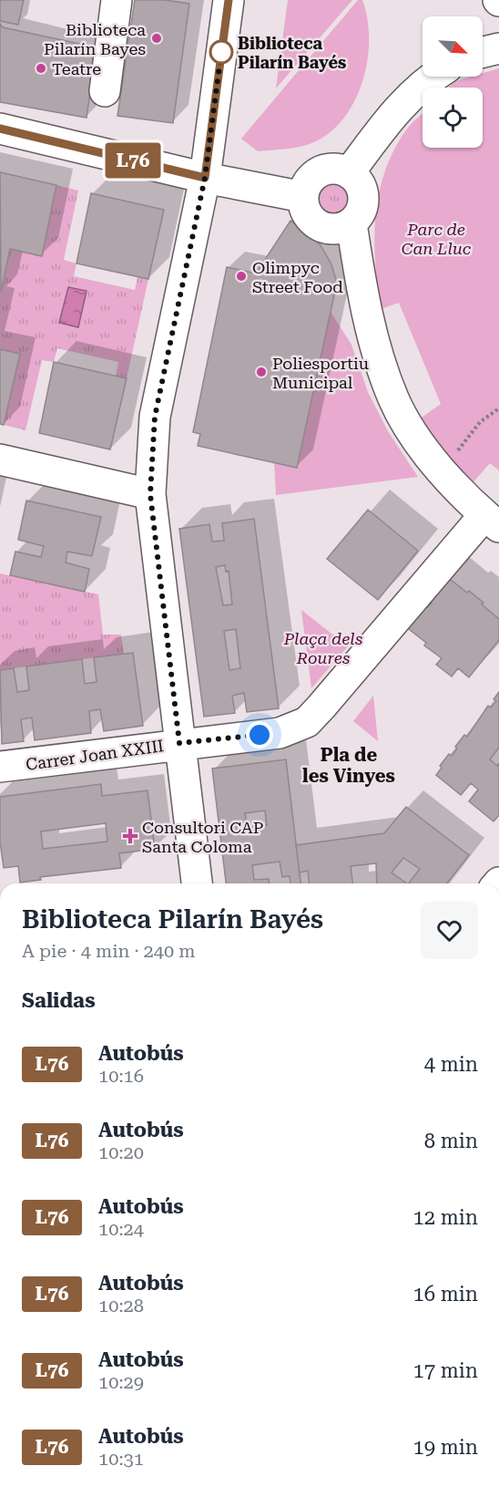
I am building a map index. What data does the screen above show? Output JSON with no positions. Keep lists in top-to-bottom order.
{
  "streets": {
    "street": ["Carrer Joan XXIII"]
  },
  "districts": ["Pla de les Vinyes"],
  "parks": ["Parc de Can Lluc", "Plaça dels Roures"],
  "places": {
    "other": [
      "Biblioteca Pilarín Bayes",
      "Biblioteca Pilarín Bayés",
      "Teatre",
      "Olimpyc Street Food",
      "Poliesportiu Municipal"
    ],
    "health": ["Consultori CAP Santa Coloma"]
  },
  "lines": ["bus line L76"],
  "north": "bottom right",
  "page": {
    "on_map": "L76",
    "heading": [
      ["Biblioteca Pilarín Bayés", "A pie · 4 min · 240 m"],
      "Salidas"
    ],
    "list": [
      {
        "mark": "L76",
        "name": "Autobús",
        "note": "10:16",
        "value": "4 min"
      },
      {
        "mark": "L76",
        "name": "Autobús",
        "note": "10:20",
        "value": "8 min"
      },
      {
        "mark": "L76",
        "name": "Autobús",
        "note": "10:24",
        "value": "12 min"
      },
      {
        "mark": "L76",
        "name": "Autobús",
        "note": "10:28",
        "value": "16 min"
      },
      {
        "mark": "L76",
        "name": "Autobús",
        "note": "10:29",
        "value": "17 min"
      },
      {
        "mark": "L76",
        "name": "Autobús",
        "note": "10:31",
        "value": "19 min"
      }
    ]
  }
}
